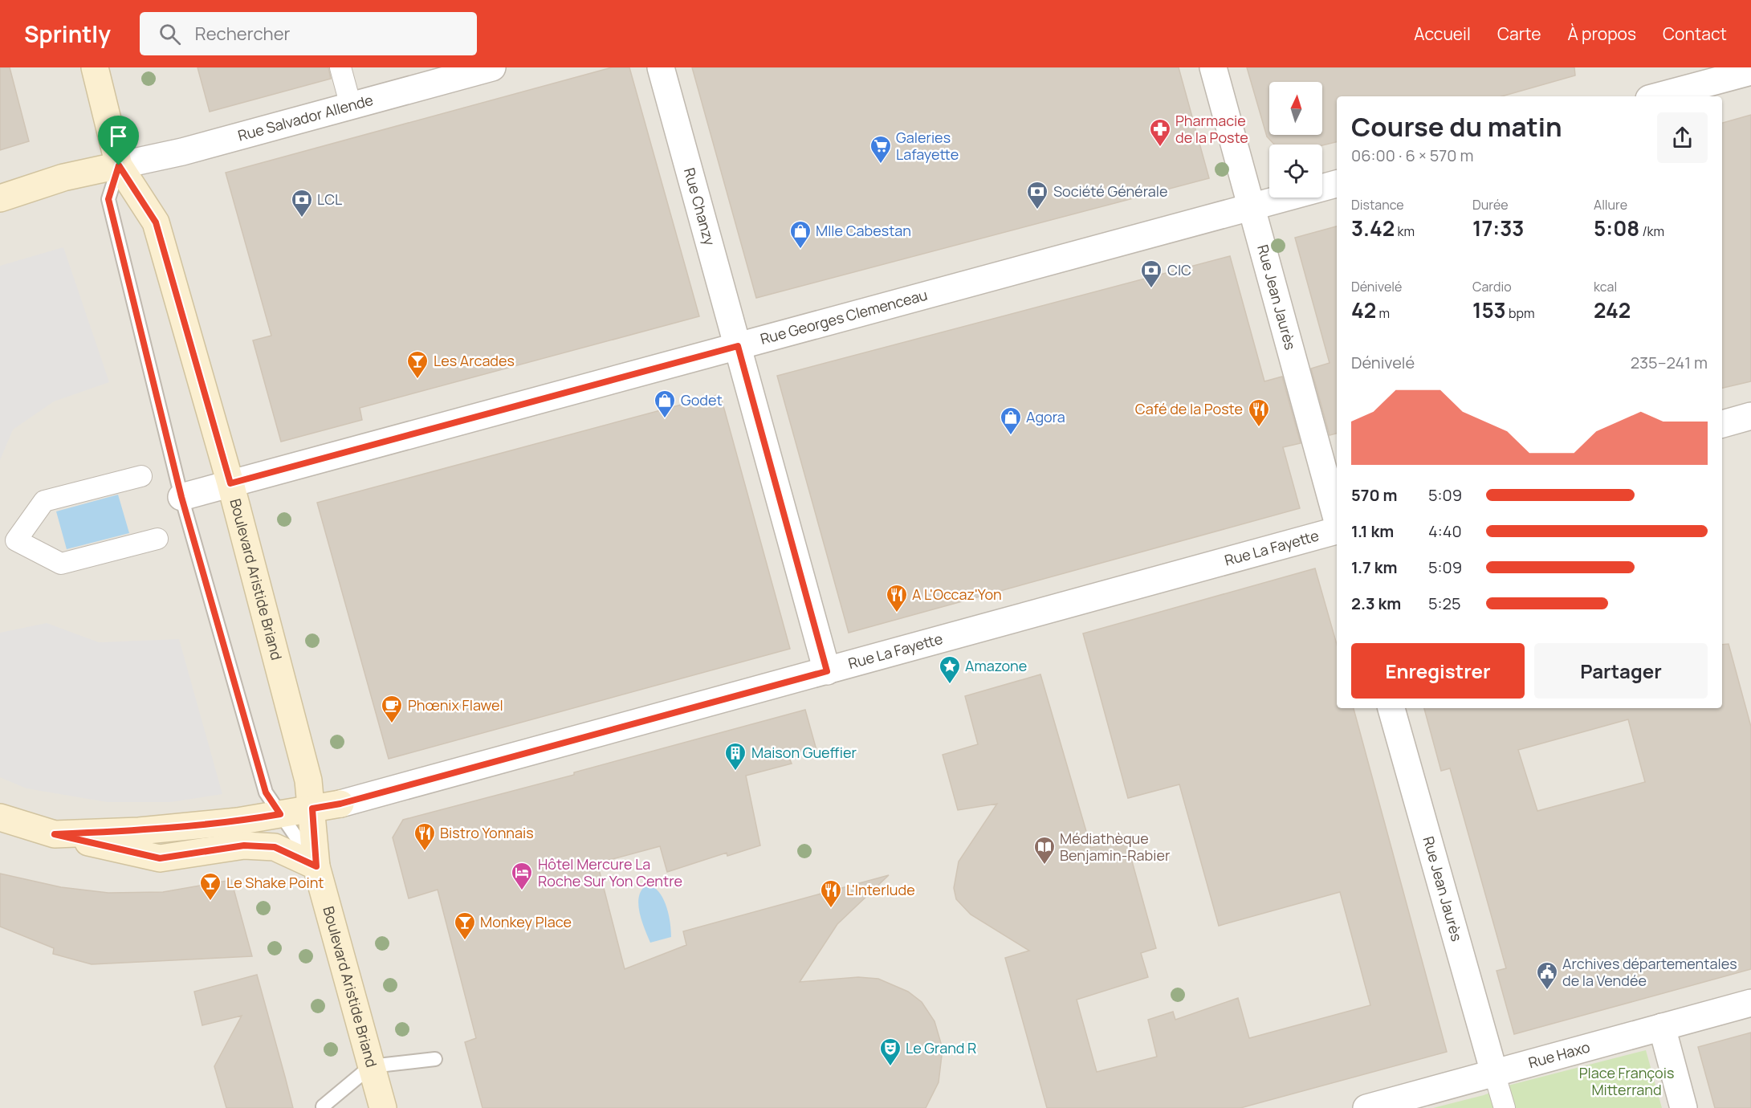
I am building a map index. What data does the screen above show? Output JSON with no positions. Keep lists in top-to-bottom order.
{
  "streets": {
    "main road": ["Boulevard Aristide Briand"],
    "street": [
      "Rue Salvador Allende",
      "Rue Chanzy",
      "Rue Jean Jaurès",
      "Rue Georges Clemenceau",
      "Rue La Fayette",
      "Rue Haxo"
    ]
  },
  "crossings": [
    ["Rue Salvador Allende", "Boulevard Aristide Briand"],
    ["Rue Chanzy", "Rue Georges Clemenceau"],
    ["Rue Chanzy", "Rue La Fayette"],
    ["Rue Jean Jaurès", "Rue Georges Clemenceau"],
    ["Rue Jean Jaurès", "Rue Haxo"],
    ["Rue Georges Clemenceau", "Boulevard Aristide Briand"]
  ],
  "parks": ["Place François Mitterrand"],
  "places": {
    "pharmacy": ["Pharmacie de la Poste"],
    "supermarket": ["Galeries Lafayette"],
    "bank": ["Société Générale", "LCL", "CIC"],
    "shop": ["Mlle Cabestan", "Godet", "Agora"],
    "bar": ["Les Arcades", "Le Shake Point", "Monkey Place"],
    "restaurant": [
      "Café de la Poste",
      "A L'Occaz'Yon",
      "Bistro Yonnais",
      "L'Interlude"
    ],
    "place": ["Amazone"],
    "cafe": ["Phœnix Flawel"],
    "building": ["Maison Gueffier"],
    "library": ["Médiathèque Benjamin-Rabier"],
    "hotel": ["Hôtel Mercure La Roche Sur Yon Centre"],
    "public building": ["Archives départementales de la Vendée"],
    "theatre": ["Le Grand R"]
  },
  "north": "top",
  "page": {
    "header": "Sprintly",
    "search": "Rechercher",
    "nav": [
      "Accueil",
      "Carte",
      "À propos",
      "Contact"
    ],
    "heading": ["Course du matin", "06:00 · 6 × 570 m"],
    "stats": [
      ["Distance", "3.42 km"],
      ["Durée", "17:33"],
      ["Allure", "5:08 /km"],
      ["Dénivelé", "42 m"],
      ["Cardio", "153 bpm"],
      ["kcal", "242"]
    ],
    "chart": ["Dénivelé", "235–241 m"],
    "list": [
      {
        "name": "570 m",
        "note": "5:09"
      },
      {
        "name": "1.1 km",
        "note": "4:40"
      },
      {
        "name": "1.7 km",
        "note": "5:09"
      },
      {
        "name": "2.3 km",
        "note": "5:25"
      }
    ],
    "buttons": ["Enregistrer", "Partager"]
  }
}
